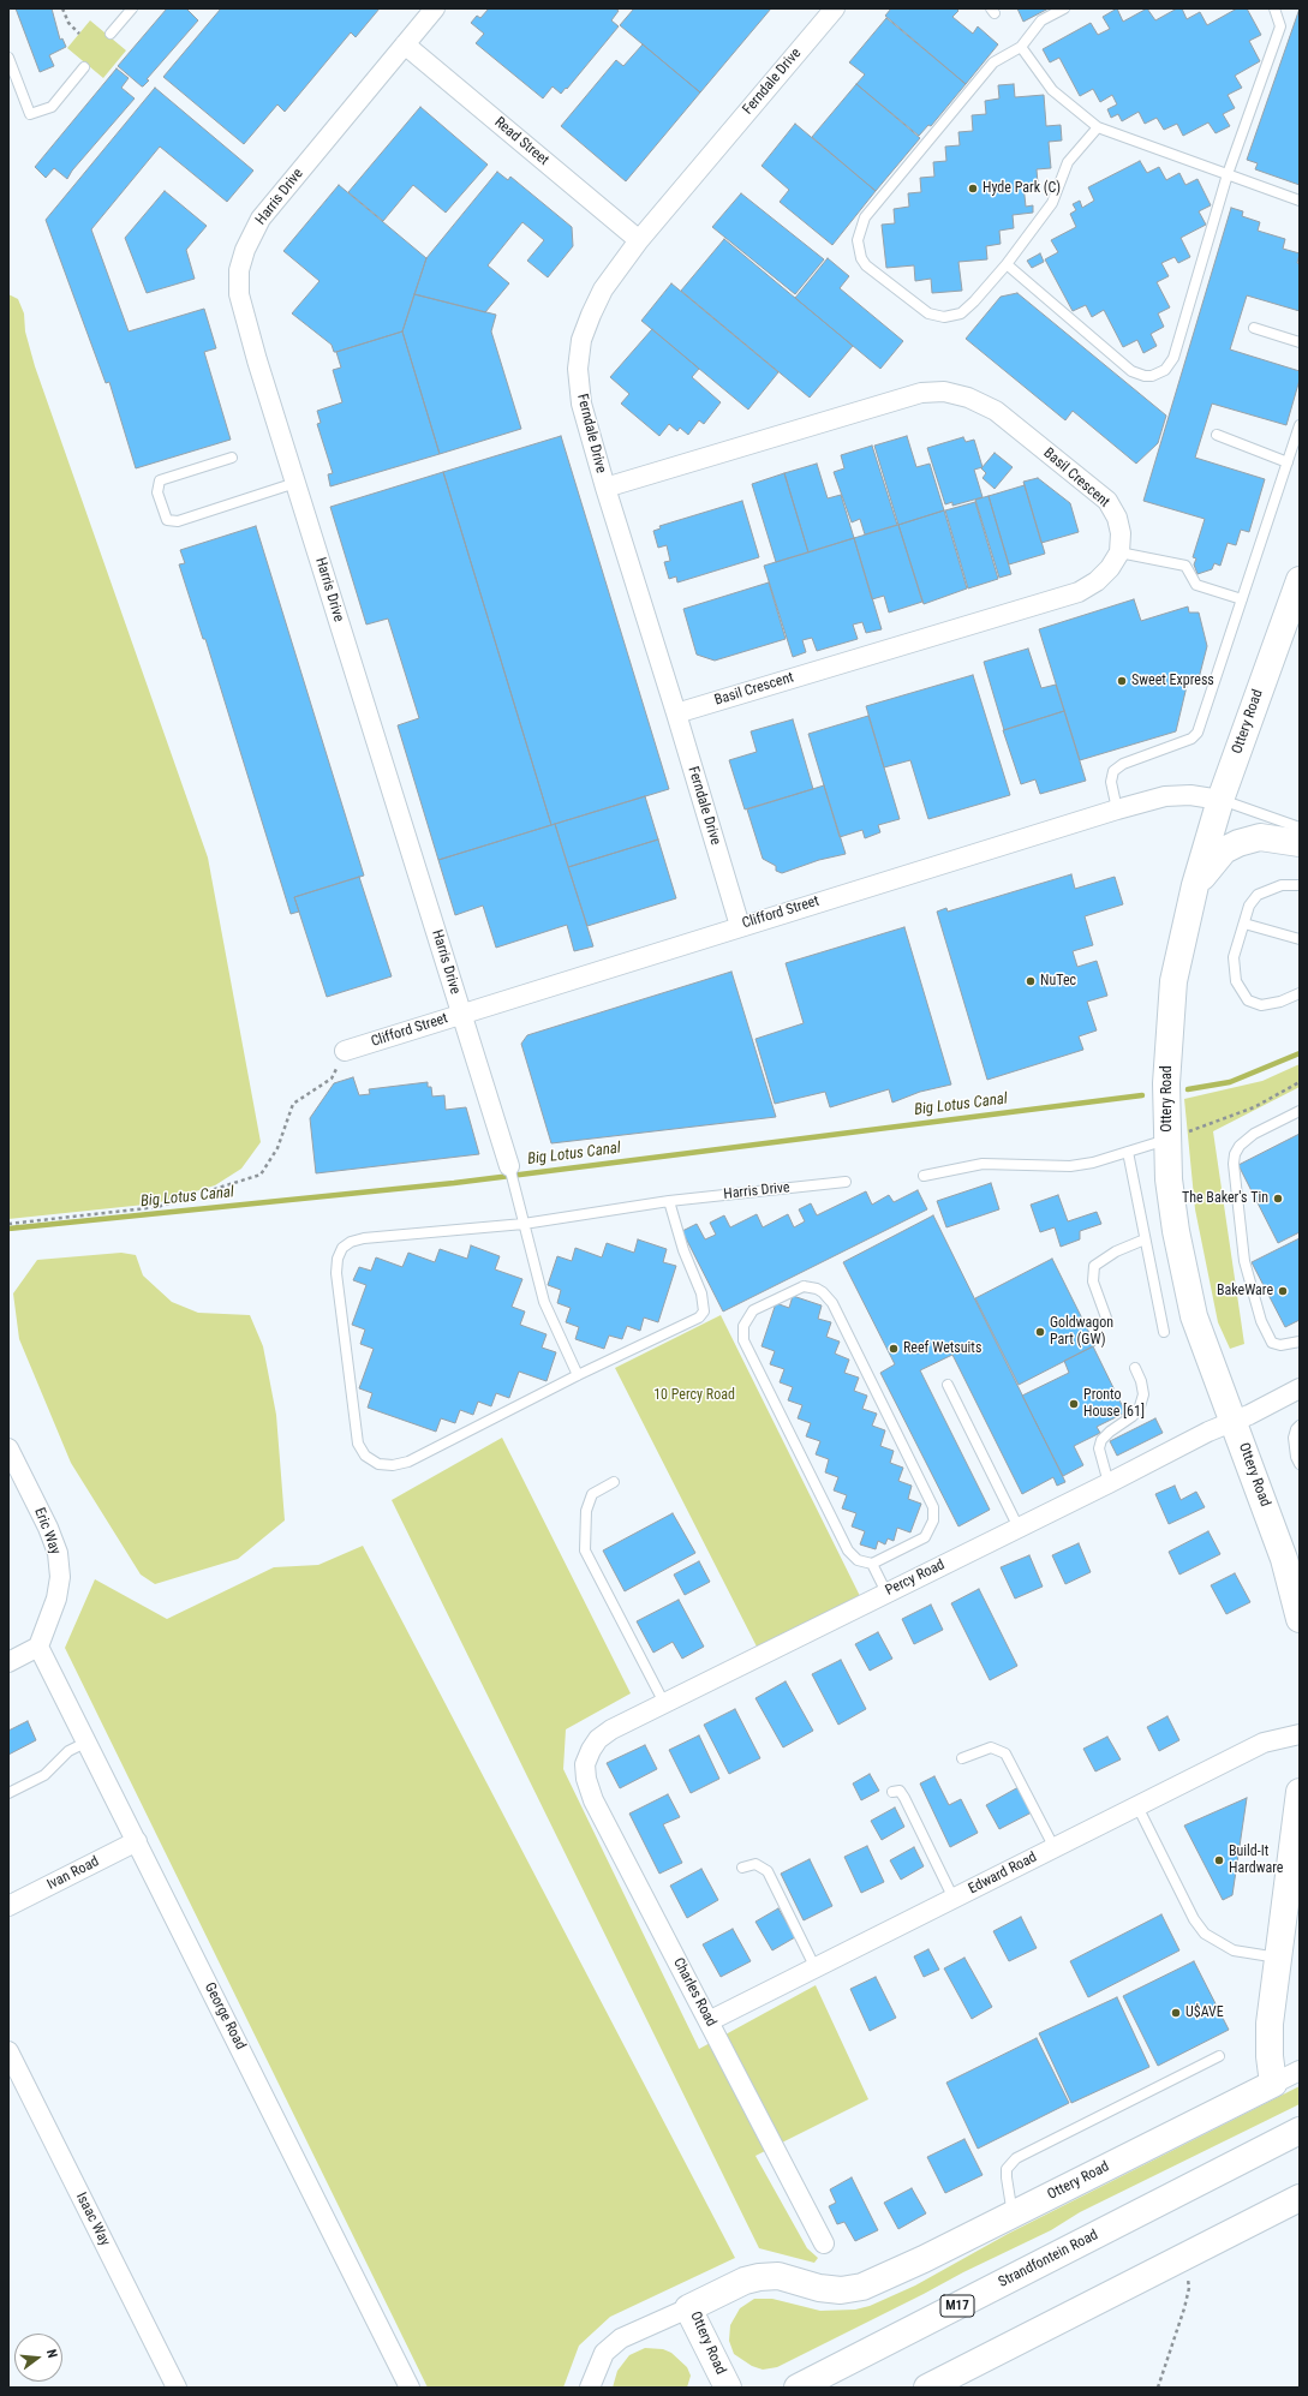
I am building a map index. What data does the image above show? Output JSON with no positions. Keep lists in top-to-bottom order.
{
  "streets": {
    "street": [
      "Ferndale Drive",
      "Read Street",
      "Harris Drive",
      "Basil Crescent",
      "Ottery Road",
      "Clifford Street",
      "Eric Way",
      "Percy Road",
      "Ivan Road",
      "Edward Road",
      "Charles Road",
      "George Road",
      "Isaac Way",
      "Strandfontein Road",
      "M17"
    ]
  },
  "crossings": [
    ["Ferndale Drive", "Read Street"],
    ["Ferndale Drive", "Basil Crescent"],
    ["Ferndale Drive", "Clifford Street"],
    ["Read Street", "Harris Drive"],
    ["Harris Drive", "Clifford Street"],
    ["Ottery Road", "Clifford Street"],
    ["Ottery Road", "Percy Road"],
    ["Eric Way", "George Road"],
    ["Percy Road", "Charles Road"],
    ["Ivan Road", "George Road"],
    ["Edward Road", "Charles Road"]
  ],
  "water": ["Big Lotus Canal"],
  "parks": ["10 Percy Road"],
  "places": [
    "Hyde Park (C)",
    "Sweet Express",
    "NuTec",
    "The Baker's Tin",
    "BakeWare",
    "Goldwagon Part (GW)",
    "Reef Wetsuits",
    "Pronto House [61]",
    "Build-It Hardware",
    "U$AVE"
  ],
  "north": "right"
}
